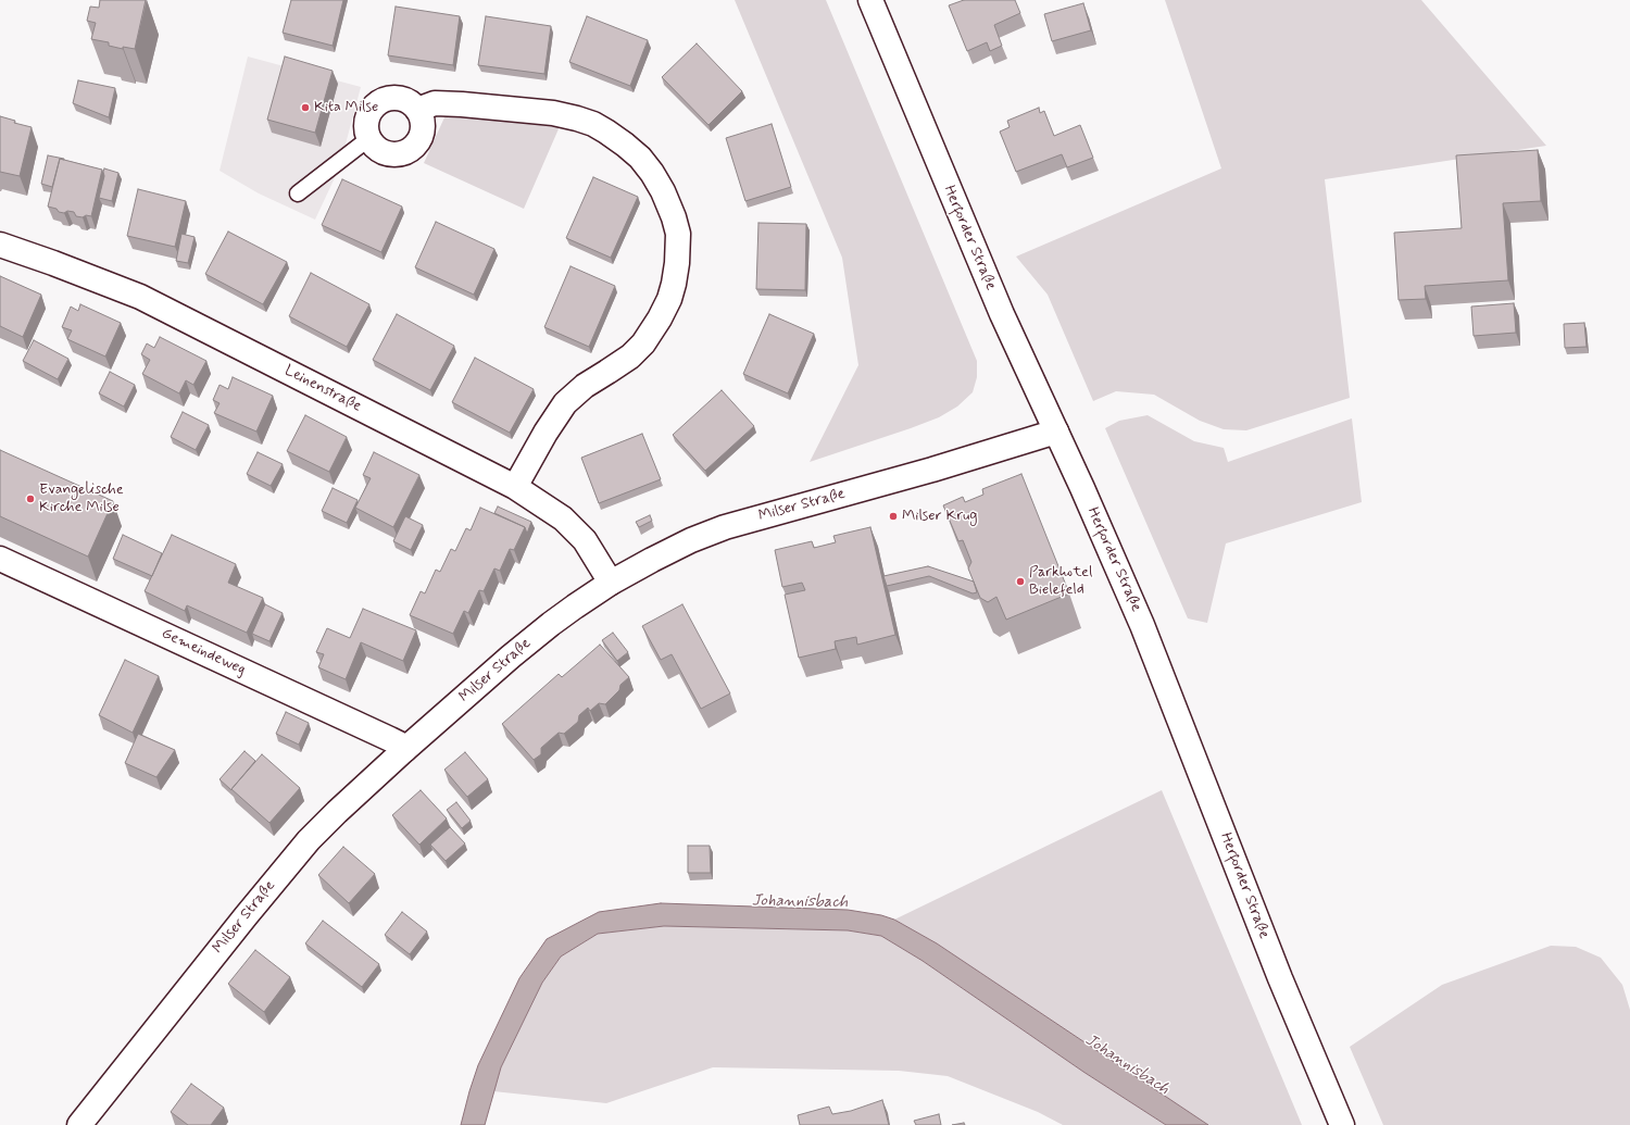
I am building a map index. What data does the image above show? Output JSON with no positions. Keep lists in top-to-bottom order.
{
  "streets": {
    "main road": [
      "Herforder Straße",
      "Leinenstraße",
      "Milser Straße",
      "Gemeindeweg"
    ]
  },
  "crossings": [
    ["Herforder Straße", "Milser Straße"],
    ["Leinenstraße", "Milser Straße"],
    ["Milser Straße", "Gemeindeweg"]
  ],
  "water": ["Johannisbach"],
  "places": [
    "Kita Milse",
    "Evangelische Kirche Milse",
    "Milser Krug",
    "Parkhotel Bielefeld"
  ]
}
